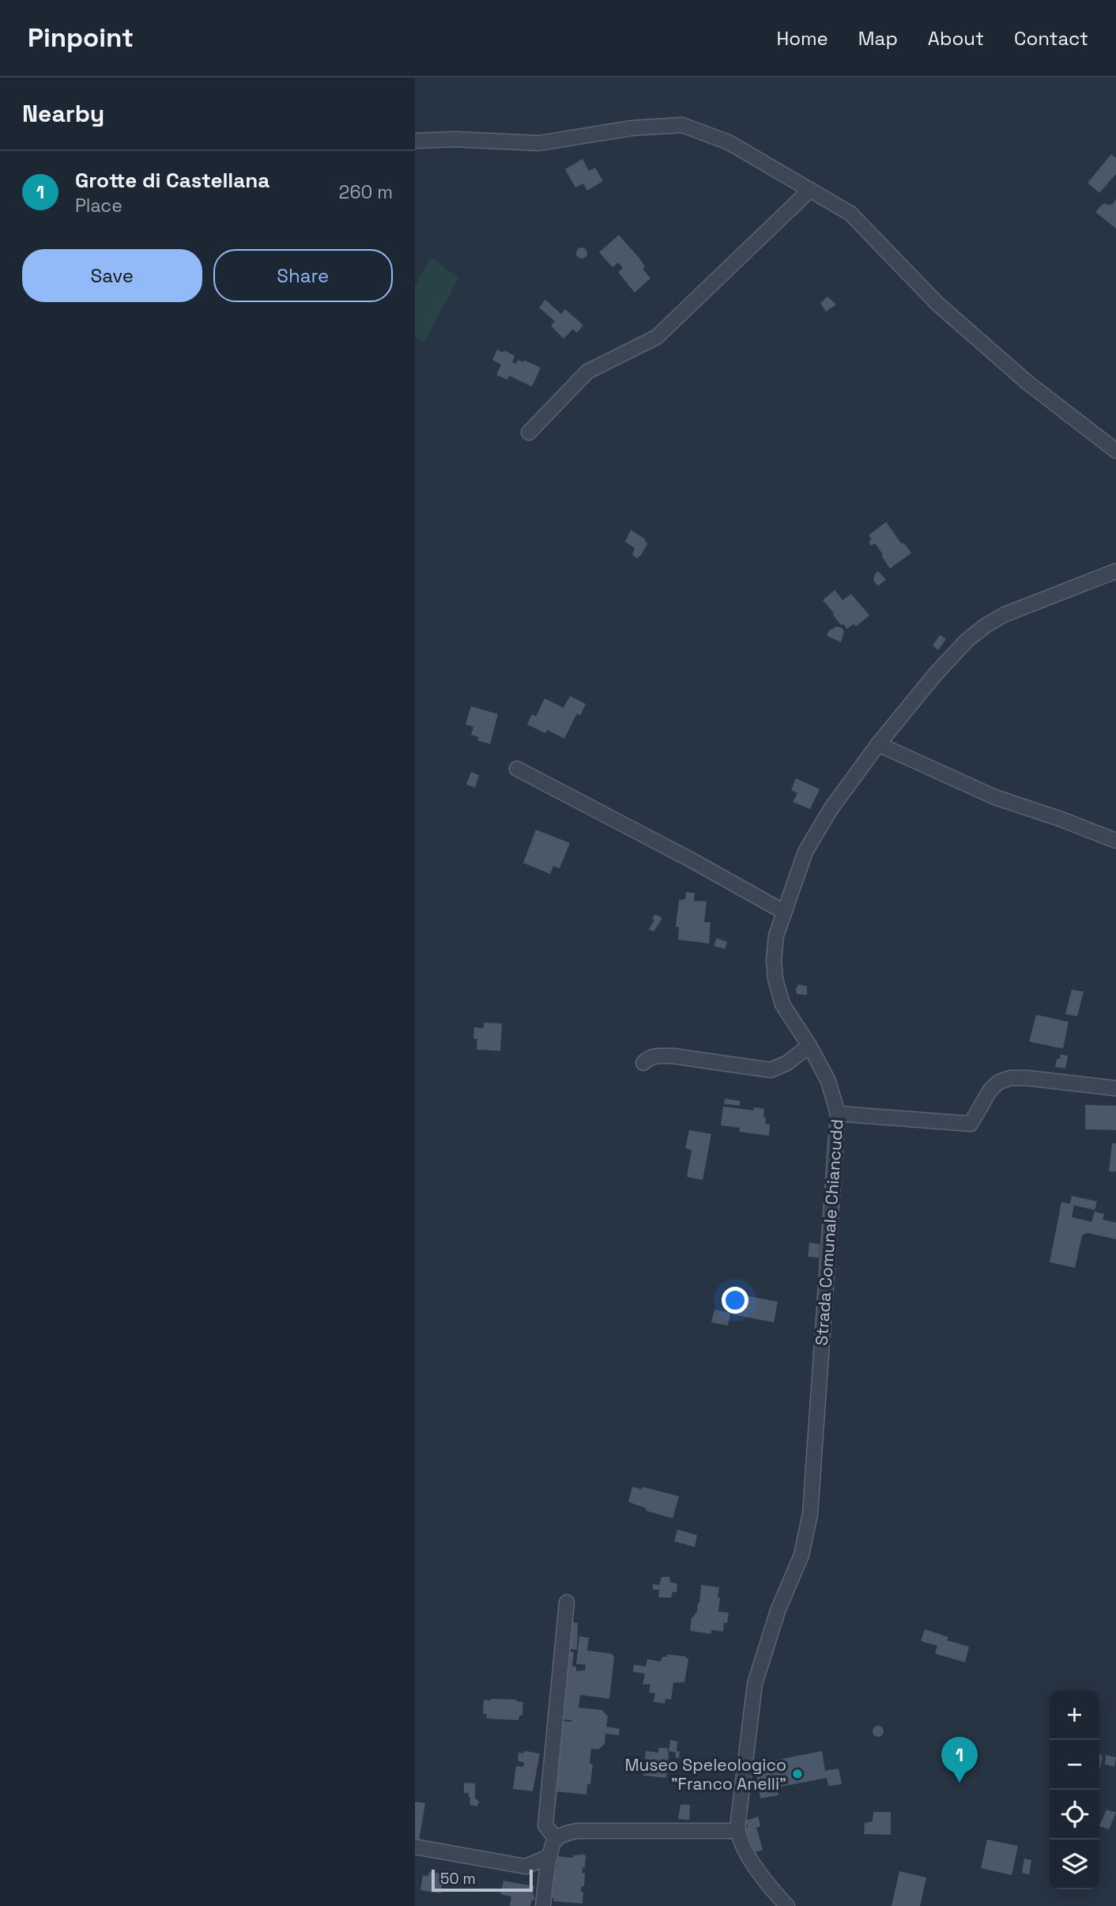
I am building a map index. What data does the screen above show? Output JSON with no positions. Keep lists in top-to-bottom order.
{
  "streets": {
    "street": ["Strada Comunale Chiancudd"]
  },
  "places": ["Museo Speleologico \"Franco Anelli\""],
  "scale_bar": "50 m",
  "page": {
    "header": "Pinpoint",
    "nav": [
      "Home",
      "Map",
      "About",
      "Contact"
    ],
    "heading": "Nearby",
    "list": [
      {
        "mark": "1",
        "name": "Grotte di Castellana",
        "note": "Place",
        "value": "260 m"
      }
    ],
    "buttons": ["Save", "Share"],
    "map_buttons": ["+", "−"],
    "pins": "1",
    "scale": "50 m"
  }
}
